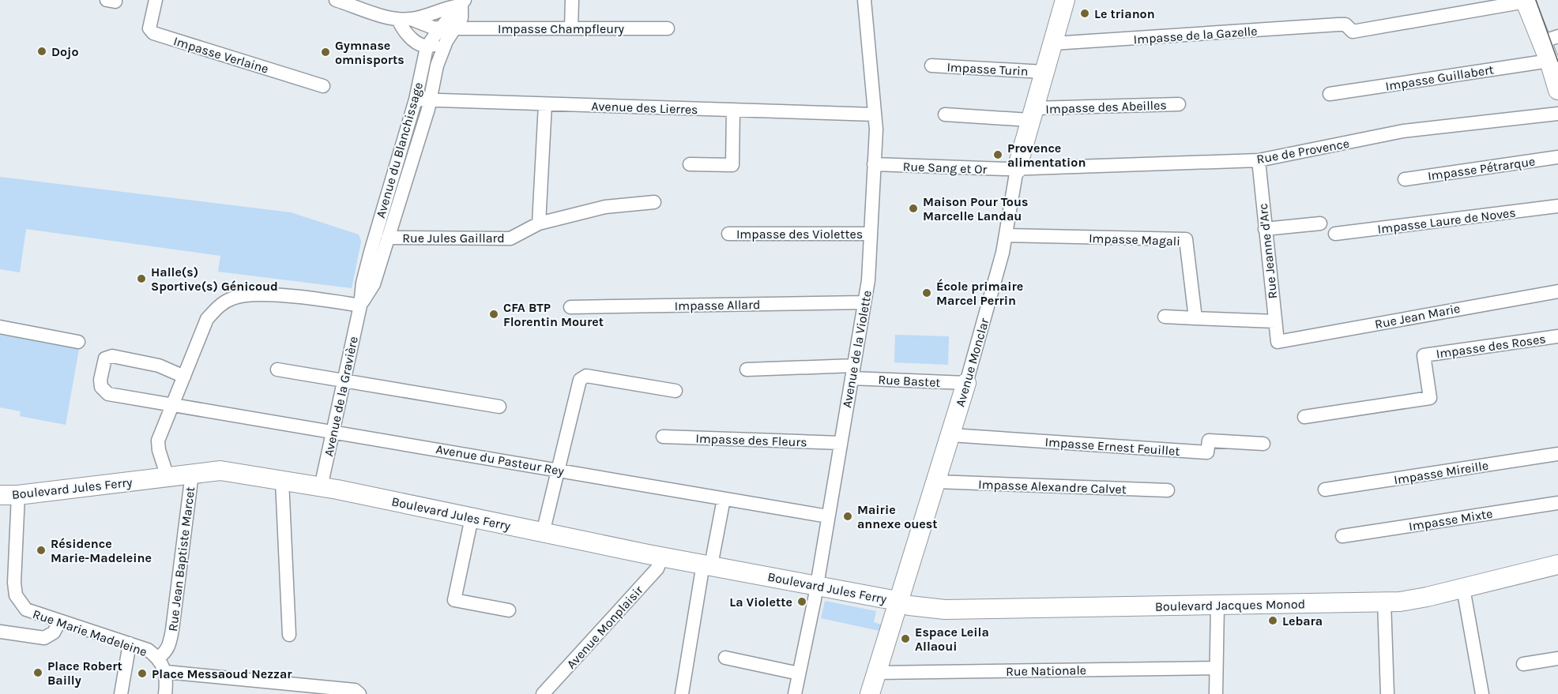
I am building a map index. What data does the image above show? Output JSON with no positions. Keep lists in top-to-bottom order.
{
  "streets": {
    "street": [
      "Impasse Champfleury",
      "Impasse de la Gazelle",
      "Impasse Verlaine",
      "Impasse Turin",
      "Impasse Guillabert",
      "Impasse des Abeilles",
      "Avenue des Lierres",
      "Avenue du Blanchissage",
      "Rue de Provence",
      "Rue Sang et Or",
      "Impasse Pétrarque",
      "Impasse Laure de Noves",
      "Impasse des Violettes",
      "Rue Jules Gaillard",
      "Impasse Magali",
      "Rue Jeanne d'Arc",
      "Impasse Allard",
      "Rue Jean Marie",
      "Impasse des Roses",
      "Avenue de la Violette",
      "Avenue Monclar",
      "Rue Bastet",
      "Avenue de la Gravière",
      "Impasse des Fleurs",
      "Impasse Ernest Feuillet",
      "Avenue du Pasteur Rey",
      "Impasse Mireille",
      "Impasse Alexandre Calvet",
      "Boulevard Jules Ferry",
      "Impasse Mixte",
      "Rue Jean Baptiste Marcet",
      "Boulevard Jacques Monod",
      "Avenue Monplaisir",
      "Rue Marie Madeleine",
      "Rue Nationale"
    ]
  },
  "crossings": [
    ["Impasse Champfleury", "Avenue du Blanchissage"],
    ["Impasse de la Gazelle", "Avenue Monclar"],
    ["Impasse Turin", "Avenue Monclar"],
    ["Impasse des Abeilles", "Avenue Monclar"],
    ["Avenue des Lierres", "Avenue du Blanchissage"],
    ["Avenue des Lierres", "Avenue de la Violette"],
    ["Avenue du Blanchissage", "Rue Jules Gaillard"],
    ["Avenue du Blanchissage", "Avenue de la Gravière"],
    ["Rue de Provence", "Rue Sang et Or"],
    ["Rue de Provence", "Rue Jeanne d'Arc"],
    ["Rue de Provence", "Avenue Monclar"],
    ["Rue Sang et Or", "Avenue de la Violette"],
    ["Rue Sang et Or", "Avenue Monclar"],
    ["Impasse des Violettes", "Avenue de la Violette"],
    ["Impasse Magali", "Avenue Monclar"],
    ["Rue Jeanne d'Arc", "Rue Jean Marie"],
    ["Impasse Allard", "Avenue de la Violette"],
    ["Avenue de la Violette", "Rue Bastet"],
    ["Avenue de la Violette", "Impasse des Fleurs"],
    ["Avenue de la Violette", "Avenue du Pasteur Rey"],
    ["Avenue de la Violette", "Boulevard Jules Ferry"],
    ["Avenue Monclar", "Rue Bastet"],
    ["Avenue Monclar", "Impasse Ernest Feuillet"],
    ["Avenue Monclar", "Impasse Alexandre Calvet"],
    ["Avenue Monclar", "Boulevard Jules Ferry"],
    ["Avenue Monclar", "Boulevard Jacques Monod"],
    ["Avenue Monclar", "Rue Nationale"],
    ["Avenue de la Gravière", "Avenue du Pasteur Rey"],
    ["Avenue de la Gravière", "Boulevard Jules Ferry"],
    ["Boulevard Jules Ferry", "Rue Jean Baptiste Marcet"],
    ["Boulevard Jules Ferry", "Boulevard Jacques Monod"],
    ["Boulevard Jules Ferry", "Avenue Monplaisir"],
    ["Boulevard Jules Ferry", "Rue Marie Madeleine"],
    ["Rue Jean Baptiste Marcet", "Rue Marie Madeleine"]
  ],
  "places": [
    "Le trianon",
    "Dojo",
    "Gymnase omnisports",
    "Provence alimentation",
    "Maison Pour Tous Marcelle Landau",
    "Halle(s) Sportive(s) Génicoud",
    "École primaire Marcel Perrin",
    "CFA BTP Florentin Mouret",
    "Mairie annexe ouest",
    "Résidence Marie-Madeleine",
    "La Violette",
    "Lebara",
    "Espace Leila Allaoui",
    "Place Robert Bailly",
    "Place Messaoud Nezzar"
  ]
}
